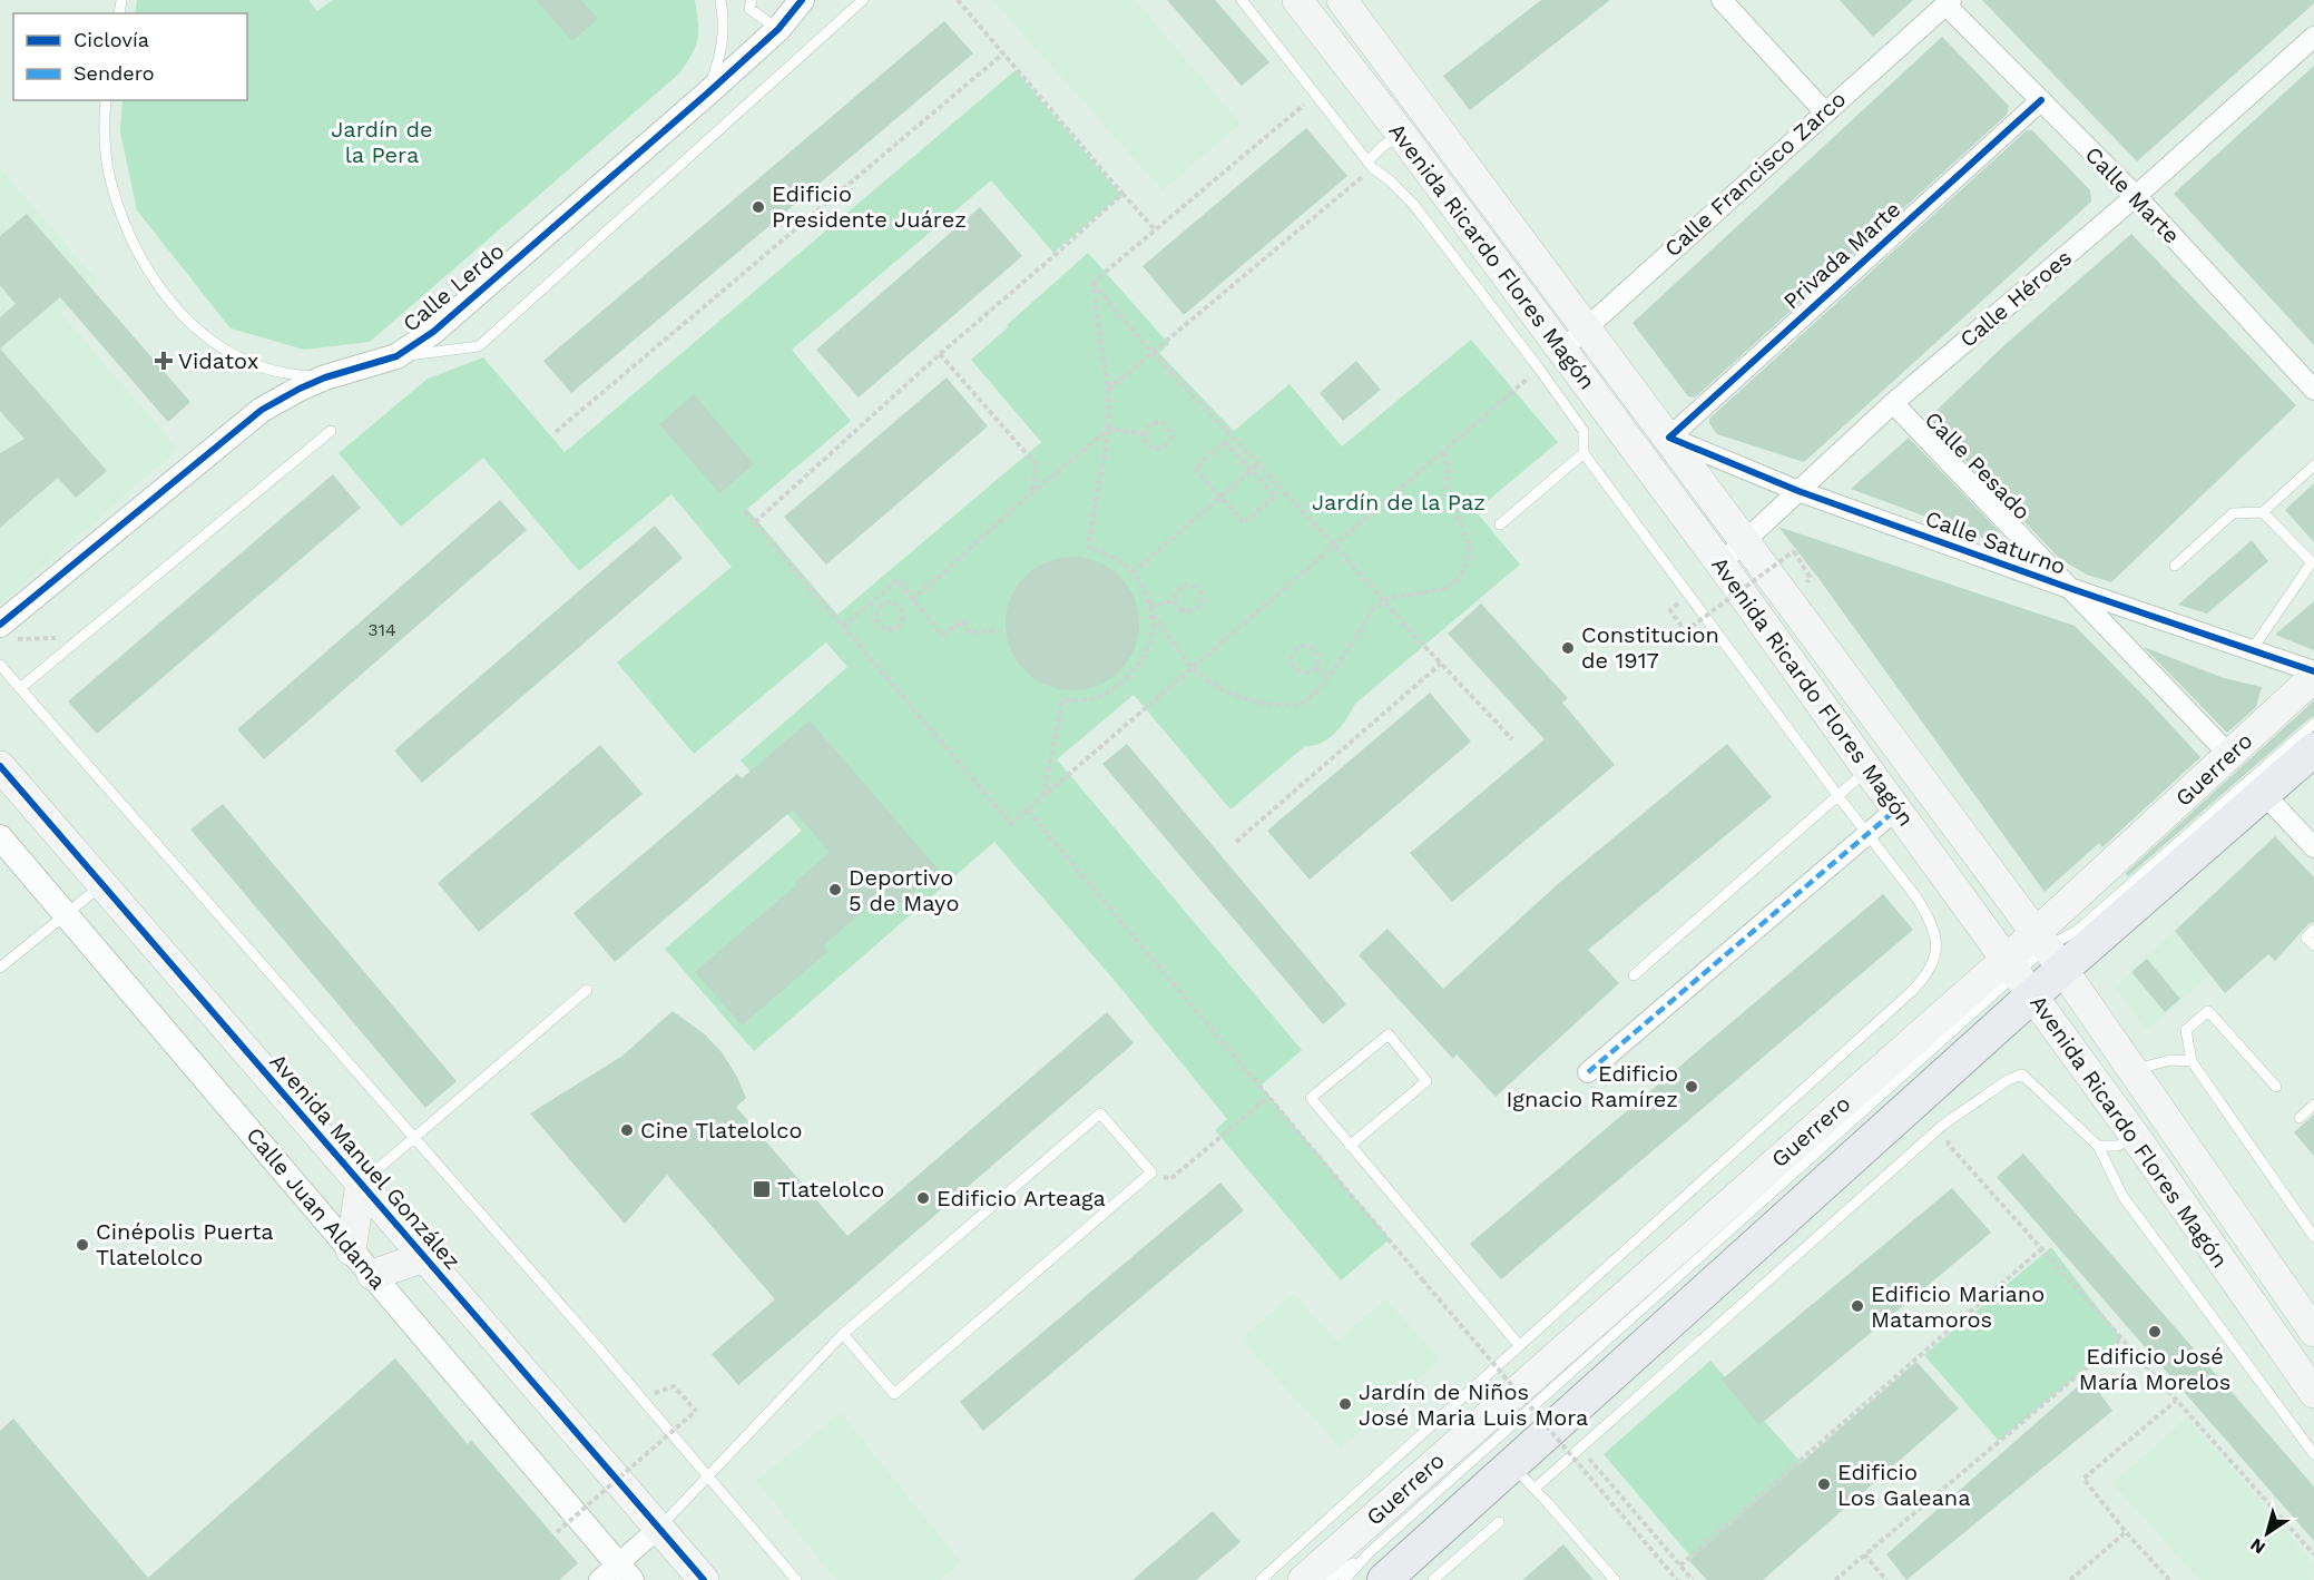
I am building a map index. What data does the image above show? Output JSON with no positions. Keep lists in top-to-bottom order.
{
  "streets": {
    "main road": ["Avenida Ricardo Flores Magón", "Guerrero", "Avenida Manuel González"],
    "street": [
      "Calle Francisco Zarco",
      "Calle Marte",
      "Privada Marte",
      "Calle Lerdo",
      "Calle Héroes",
      "Calle Pesado",
      "Calle Saturno",
      "Calle Juan Aldama"
    ]
  },
  "crossings": [
    ["Calle Francisco Zarco", "Calle Marte"],
    ["Calle Francisco Zarco", "Avenida Ricardo Flores Magón"],
    ["Calle Marte", "Privada Marte"],
    ["Calle Marte", "Calle Héroes"],
    ["Privada Marte", "Avenida Ricardo Flores Magón"],
    ["Privada Marte", "Calle Saturno"],
    ["Avenida Ricardo Flores Magón", "Calle Héroes"],
    ["Avenida Ricardo Flores Magón", "Calle Saturno"],
    ["Avenida Ricardo Flores Magón", "Guerrero"],
    ["Calle Héroes", "Calle Pesado"],
    ["Calle Héroes", "Calle Saturno"],
    ["Calle Pesado", "Calle Saturno"],
    ["Calle Pesado", "Guerrero"]
  ],
  "parks": ["Jardín de la Pera", "Jardín de la Paz"],
  "places": {
    "other": [
      "Edificio Presidente Juárez",
      "Constitucion de 1917",
      "Deportivo 5 de Mayo",
      "Edificio Ignacio Ramírez",
      "Cine Tlatelolco",
      "Edificio Arteaga",
      "Cinépolis Puerta Tlatelolco",
      "Edificio Mariano Matamoros",
      "Edificio José María Morelos",
      "Jardín de Niños José Maria Luis Mora",
      "Edificio Los Galeana"
    ],
    "health": ["Vidatox"],
    "transit": ["Tlatelolco"]
  },
  "house_numbers": ["314"],
  "legend": ["Ciclovía", "Sendero"],
  "north": "bottom left"
}
